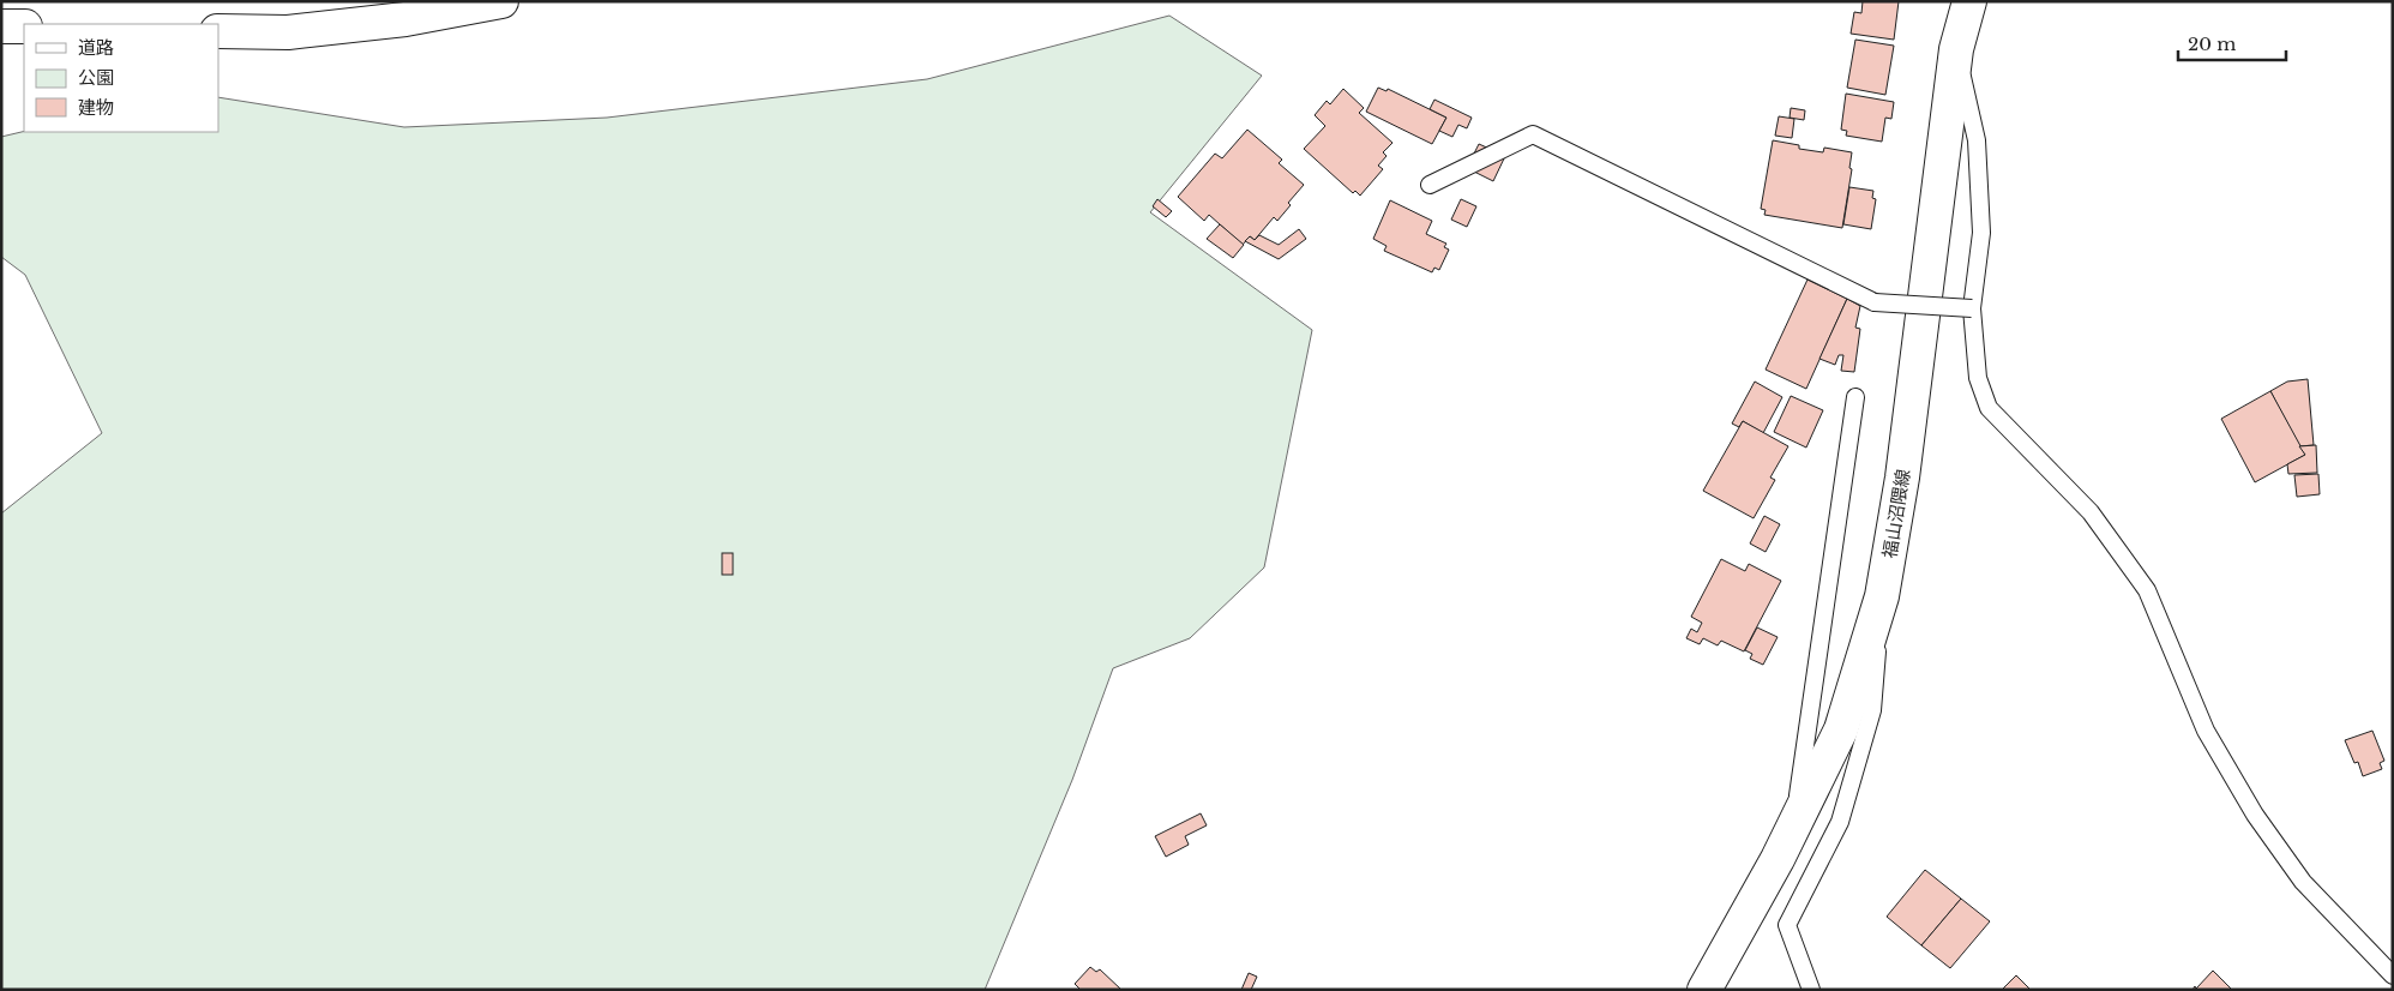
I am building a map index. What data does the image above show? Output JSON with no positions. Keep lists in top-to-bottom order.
{
  "streets": {
    "main road": ["福山沼隈線"]
  },
  "legend": ["道路", "公園", "建物"],
  "scale_bar": "20 m"
}
